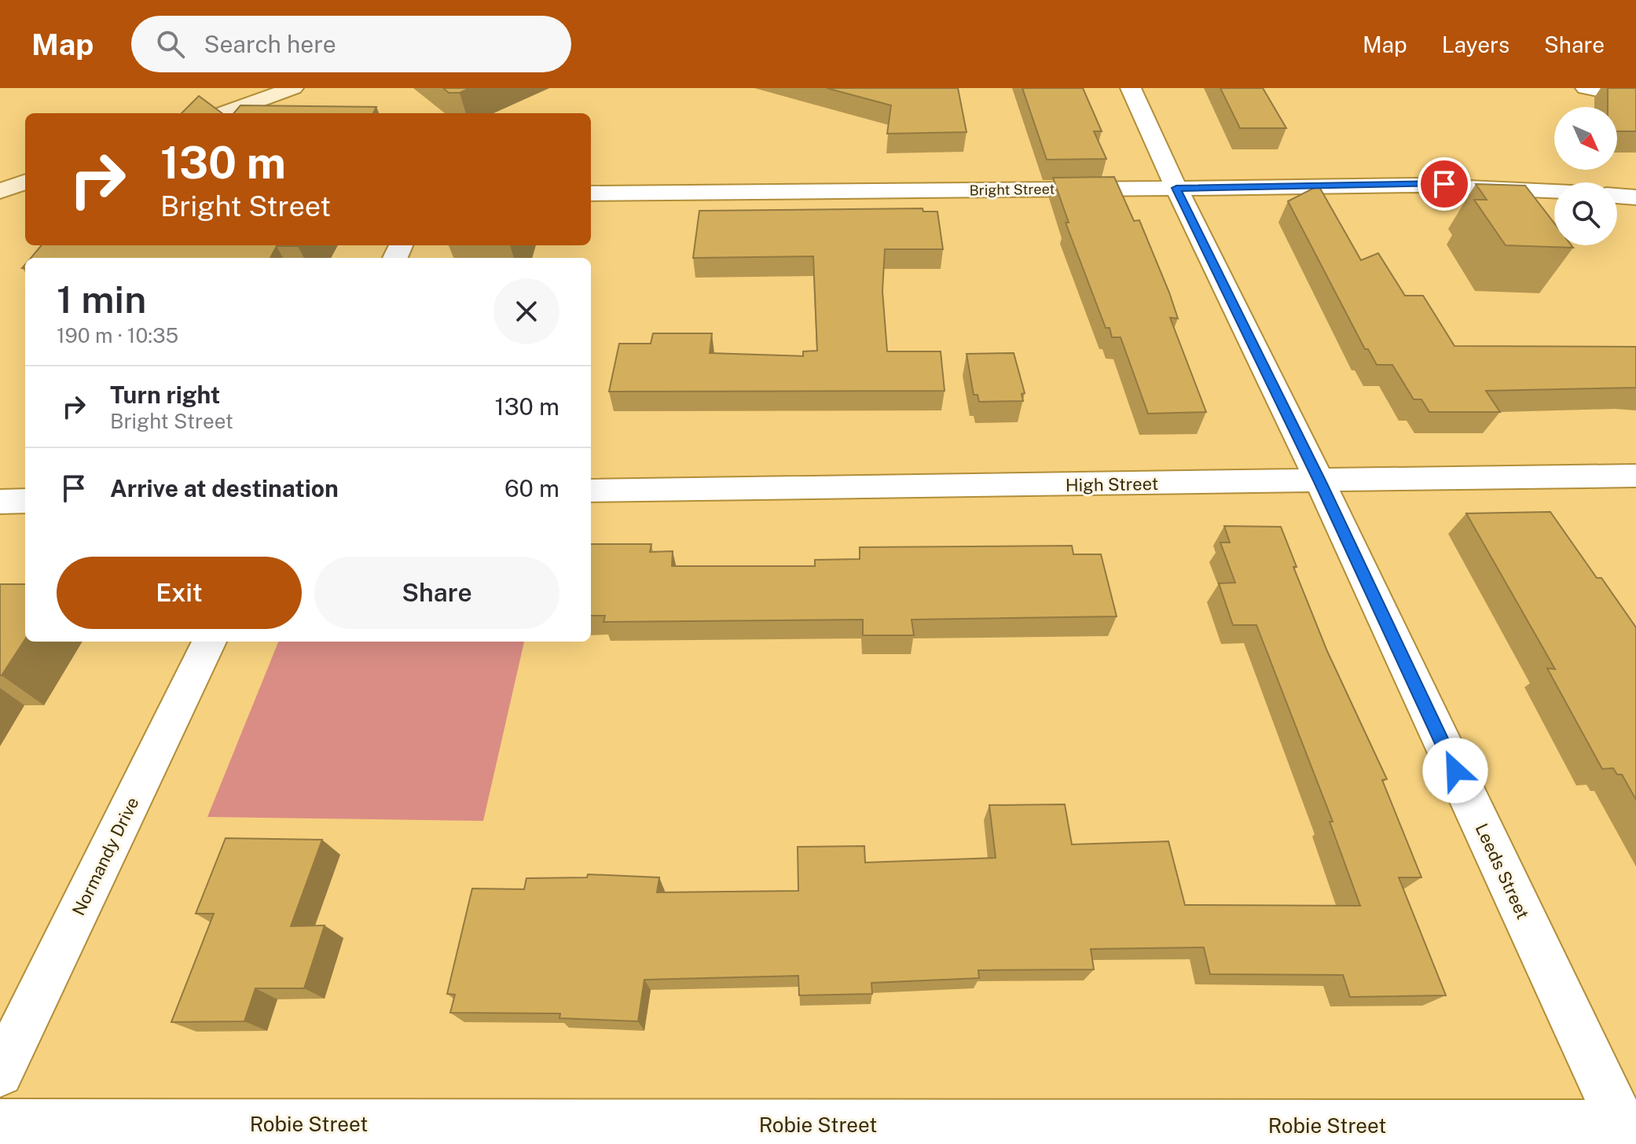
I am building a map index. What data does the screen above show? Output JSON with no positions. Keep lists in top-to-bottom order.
{
  "streets": {
    "street": [
      "Bright Street",
      "High Street",
      "Normandy Drive",
      "Leeds Street",
      "Robie Street"
    ]
  },
  "crossings": [
    ["Bright Street", "Leeds Street"],
    ["High Street", "Leeds Street"],
    ["Leeds Street", "Robie Street"]
  ],
  "north": "bottom right",
  "page": {
    "header": "Map",
    "search": "Search here",
    "nav": ["Map", "Layers", "Share"],
    "turn": ["130 m", "Bright Street"],
    "heading": ["1 min", "190 m · 10:35"],
    "list": [
      {
        "name": "Turn right",
        "note": "Bright Street",
        "value": "130 m"
      },
      {
        "name": "Arrive at destination",
        "value": "60 m"
      }
    ],
    "buttons": ["Exit", "Share"]
  }
}
